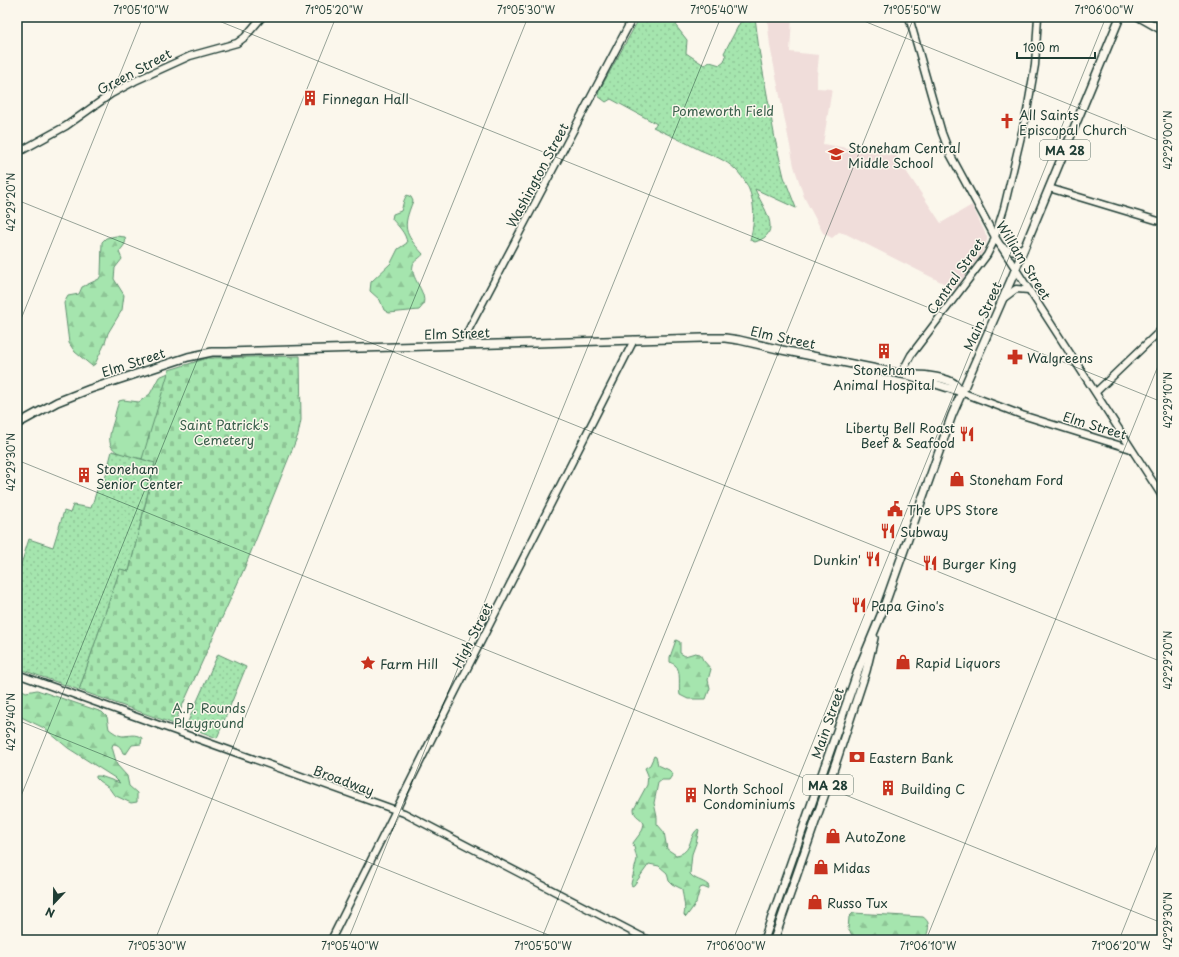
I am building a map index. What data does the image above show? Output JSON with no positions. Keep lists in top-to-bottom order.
{
  "streets": {
    "main road": ["MA 28", "Main Street", "Elm Street"],
    "street": [
      "Green Street",
      "Washington Street",
      "William Street",
      "Central Street",
      "High Street",
      "Broadway"
    ]
  },
  "crossings": [
    ["Washington Street", "Elm Street"],
    ["William Street", "Central Street"],
    ["William Street", "Main Street"],
    ["William Street", "Elm Street"],
    ["Central Street", "Elm Street"],
    ["Main Street", "Elm Street"],
    ["Elm Street", "High Street"],
    ["High Street", "Broadway"]
  ],
  "parks": ["Pomeworth Field", "Saint Patrick's Cemetery", "A.P. Rounds Playground"],
  "places": {
    "building": [
      "Finnegan Hall",
      "Stoneham Animal Hospital",
      "Stoneham Senior Center",
      "Building C",
      "North School Condominiums"
    ],
    "church": ["All Saints Episcopal Church"],
    "school or university": ["Stoneham Central Middle School"],
    "pharmacy": ["Walgreens"],
    "restaurant": [
      "Liberty Bell Roast Beef & Seafood",
      "Subway",
      "Dunkin'",
      "Burger King",
      "Papa Gino's"
    ],
    "shop": [
      "Stoneham Ford",
      "Rapid Liquors",
      "AutoZone",
      "Midas",
      "Russo Tux"
    ],
    "public building": ["The UPS Store"],
    "place": ["Farm Hill"],
    "bank": ["Eastern Bank"]
  },
  "scale_bar": "100 m",
  "north": "bottom",
  "coordinates": [
    "71°05'10\"W",
    "71°05'20\"W",
    "71°05'30\"W",
    "71°05'40\"W",
    "71°05'50\"W",
    "71°06'00\"W",
    "42°29'00\"N",
    "42°29'20\"N",
    "42°29'10\"N",
    "42°29'30\"N",
    "42°29'40\"N",
    "71°06'10\"W",
    "71°06'20\"W"
  ]
}
